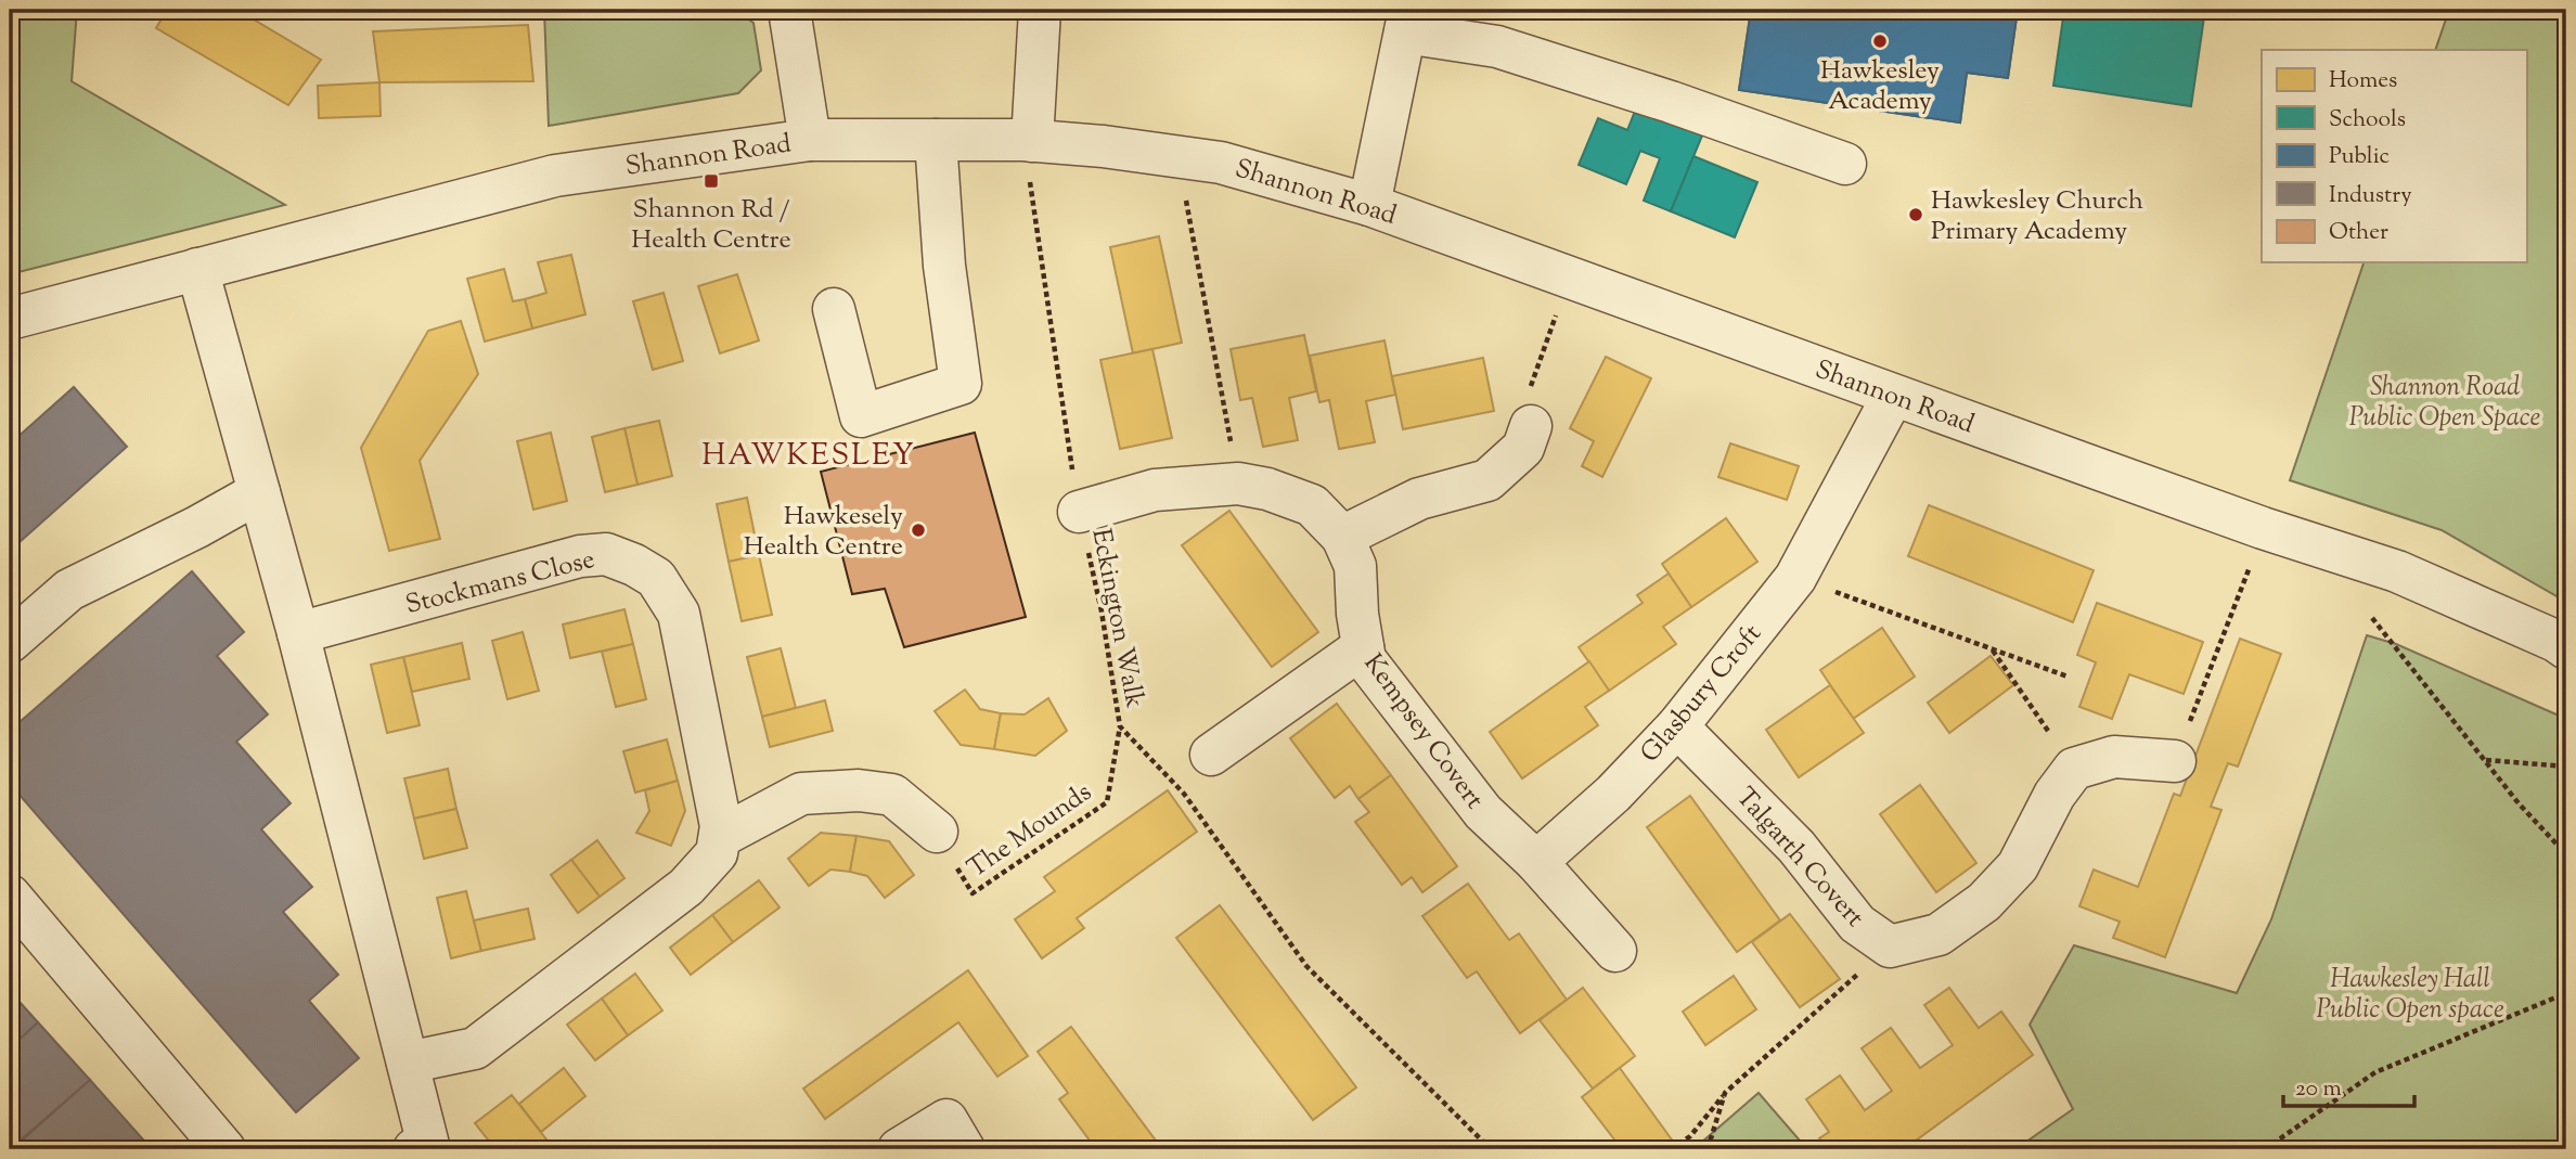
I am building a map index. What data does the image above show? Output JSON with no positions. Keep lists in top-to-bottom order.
{
  "streets": {
    "street": [
      "Shannon Road",
      "Stockmans Close",
      "Glasbury Croft",
      "Kempsey Covert",
      "Talgarth Covert"
    ],
    "path": ["Eckington Walk", "The Mounds"]
  },
  "crossings": [
    ["Shannon Road", "Eckington Walk"],
    ["Shannon Road", "Glasbury Croft"],
    ["Eckington Walk", "Kempsey Covert"],
    ["Eckington Walk", "The Mounds"],
    ["Glasbury Croft", "Kempsey Covert"],
    ["Glasbury Croft", "Talgarth Covert"]
  ],
  "districts": ["HAWKESLEY"],
  "parks": ["Shannon Road Public Open Space", "Hawkesley Hall Public Open space"],
  "places": {
    "other": ["Hawkesley Academy", "Hawkesley Church Primary Academy", "Hawkesely Health Centre"],
    "transit": ["Shannon Rd / Health Centre"]
  },
  "legend": [
    "Homes",
    "Schools",
    "Public",
    "Industry",
    "Other"
  ],
  "scale_bar": "20 m"
}
